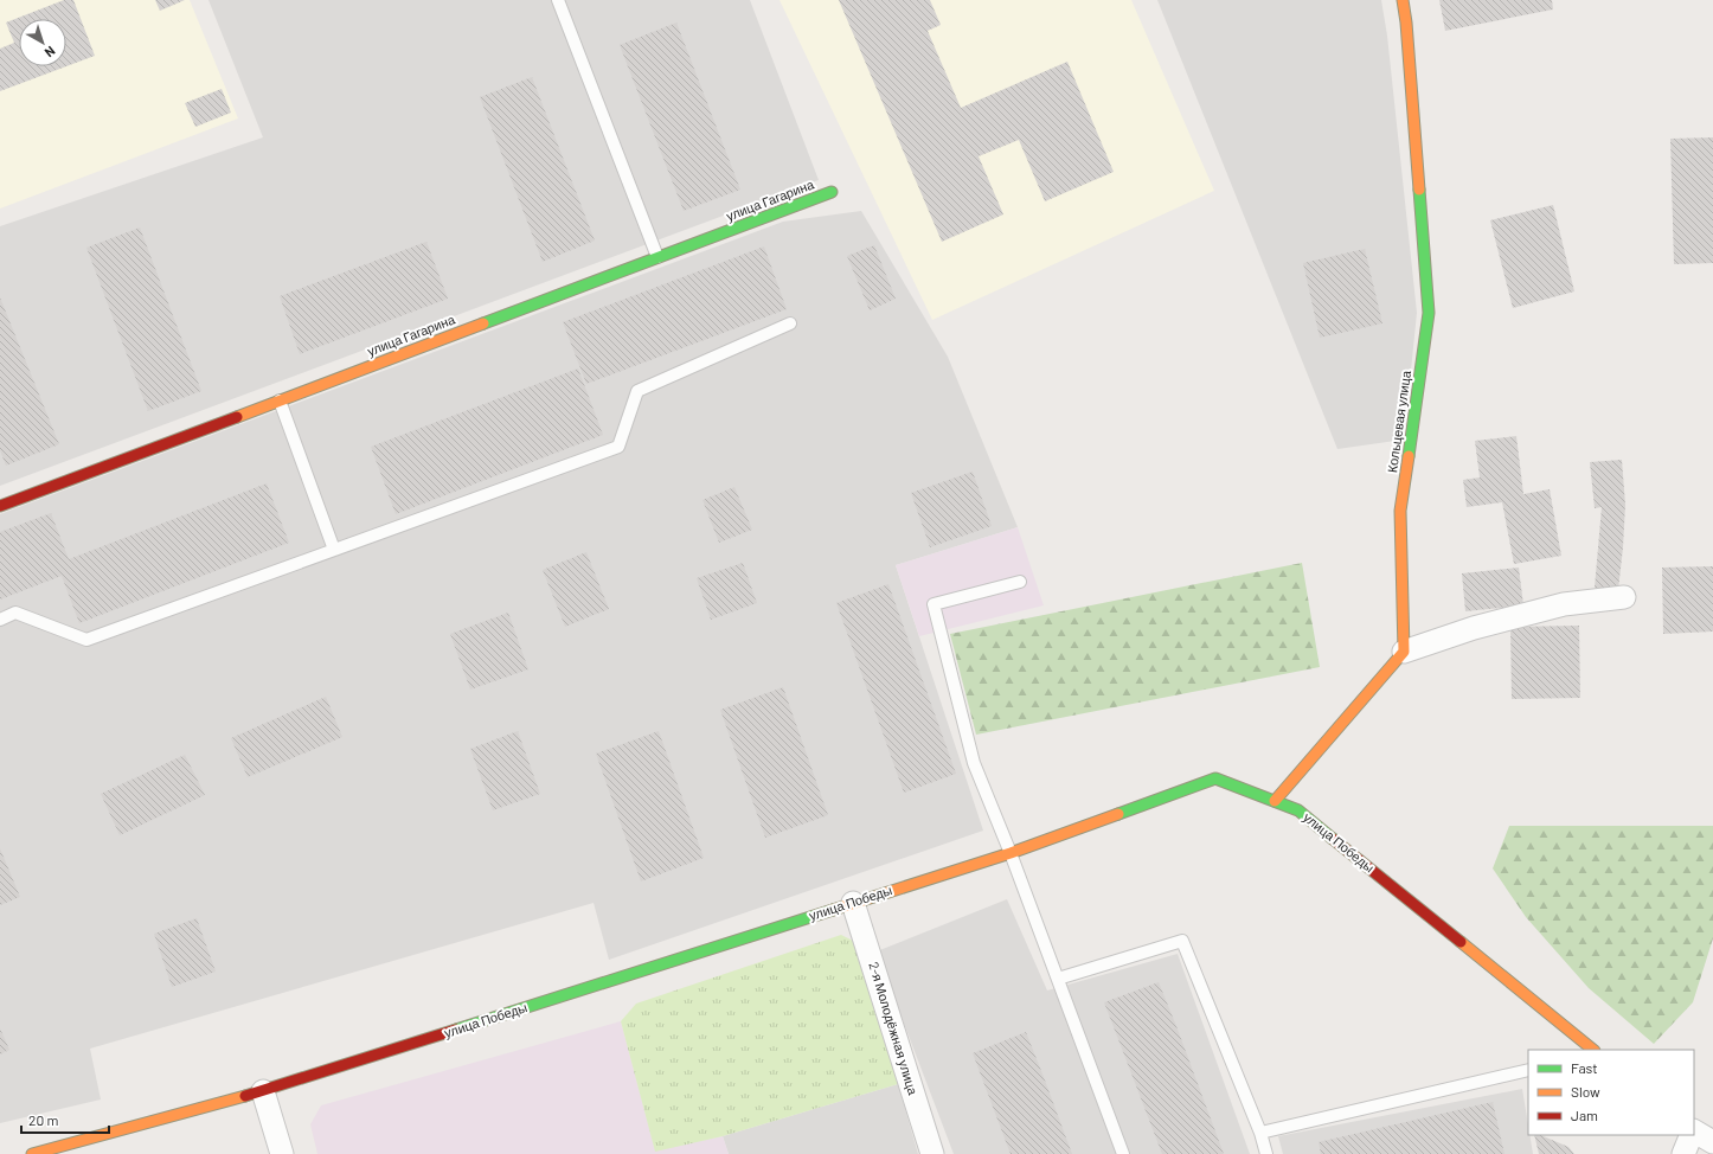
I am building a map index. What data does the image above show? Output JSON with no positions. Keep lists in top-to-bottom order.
{
  "streets": {
    "street": [
      "улица Гагарина",
      "Кольцевая улица",
      "улица Победы",
      "2-я Молодёжная улица"
    ]
  },
  "crossings": [
    ["улица Победы", "2-я Молодёжная улица"]
  ],
  "legend": ["Fast", "Slow", "Jam"],
  "scale_bar": "20 m",
  "north": "bottom right"
}
